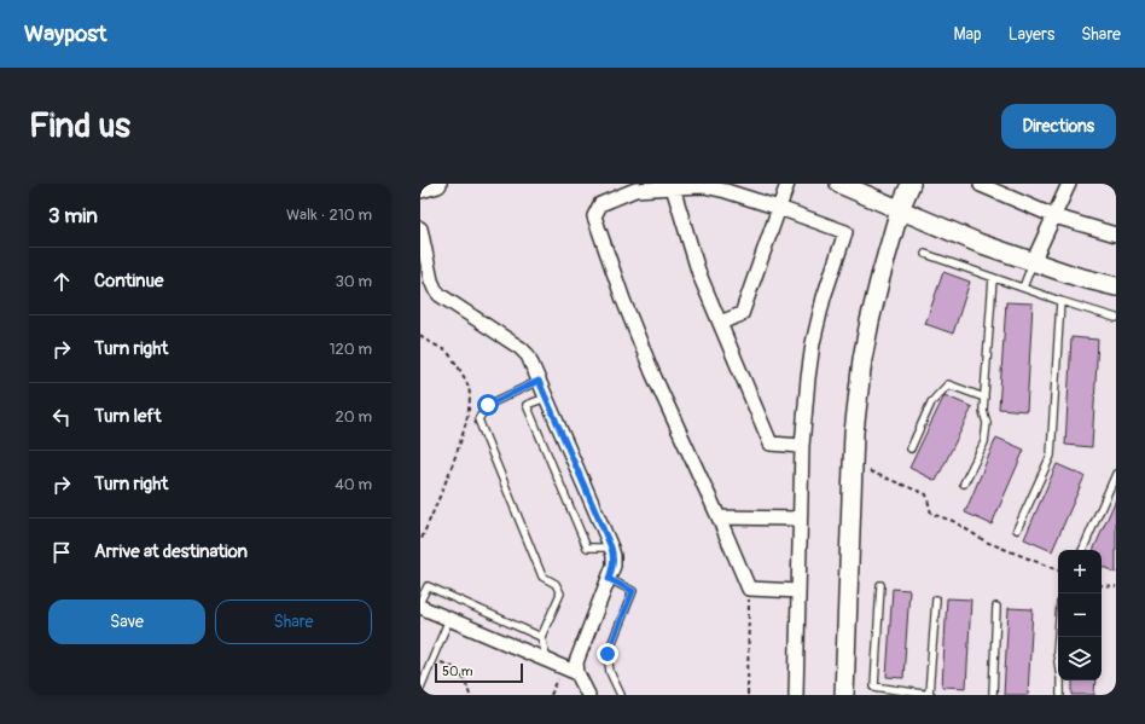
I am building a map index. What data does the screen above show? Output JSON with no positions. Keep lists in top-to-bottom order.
{
  "scale_bar": "50 m",
  "page": {
    "header": "Waypost",
    "nav": ["Map", "Layers", "Share"],
    "buttons": [
      "Directions",
      ["Save", "Share"]
    ],
    "title": "Find us",
    "heading": ["3 min", "Walk · 210 m"],
    "list": [
      ["Continue", "30 m"],
      ["Turn right", "120 m"],
      ["Turn left", "20 m"],
      ["Turn right", "40 m"],
      "Arrive at destination"
    ],
    "map_buttons": ["+", "−"],
    "scale": "50 m"
  }
}
